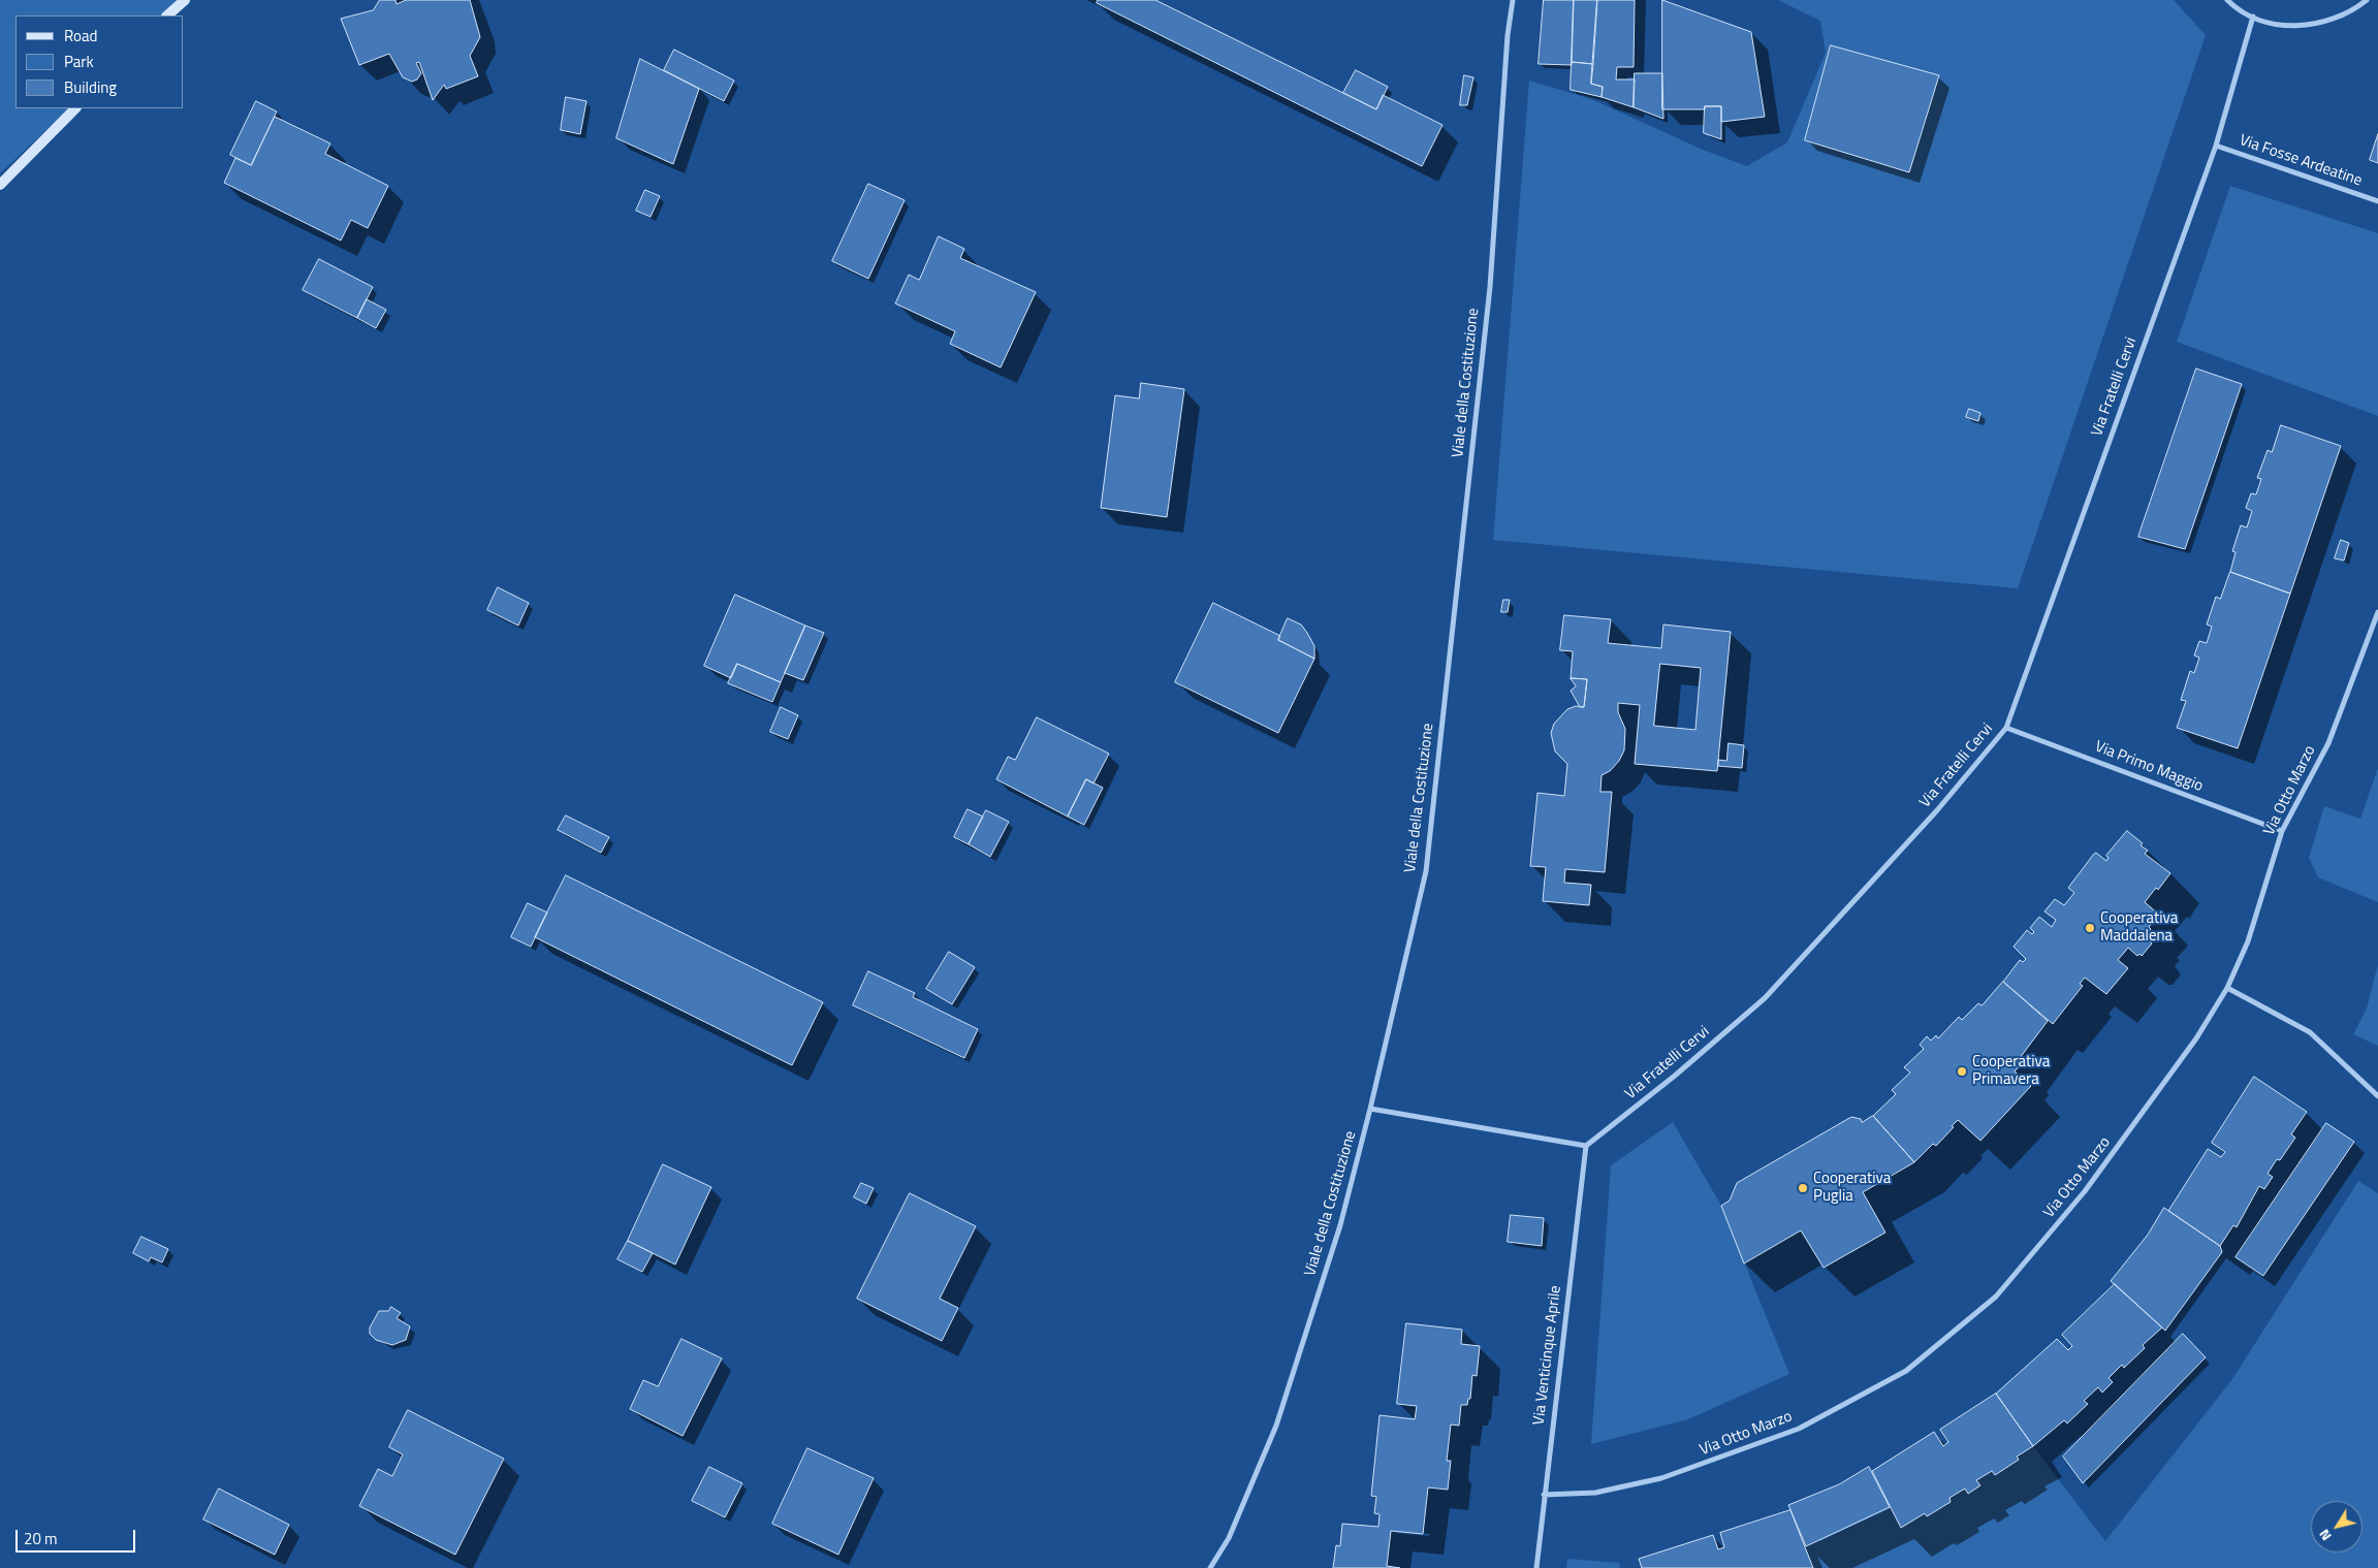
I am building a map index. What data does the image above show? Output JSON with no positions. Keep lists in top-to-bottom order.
{
  "streets": {
    "street": [
      "Via Fosse Ardeatine",
      "Viale della Costituzione",
      "Via Fratelli Cervi",
      "Via Primo Maggio",
      "Via Otto Marzo",
      "Via Venticinque Aprile"
    ]
  },
  "crossings": [
    ["Via Fosse Ardeatine", "Via Fratelli Cervi"],
    ["Via Fratelli Cervi", "Via Primo Maggio"],
    ["Via Fratelli Cervi", "Via Venticinque Aprile"],
    ["Via Primo Maggio", "Via Otto Marzo"],
    ["Via Otto Marzo", "Via Venticinque Aprile"]
  ],
  "places": ["Cooperativa Maddalena", "Cooperativa Primavera", "Cooperativa Puglia"],
  "legend": ["Road", "Park", "Building"],
  "scale_bar": "20 m",
  "north": "bottom left"
}
